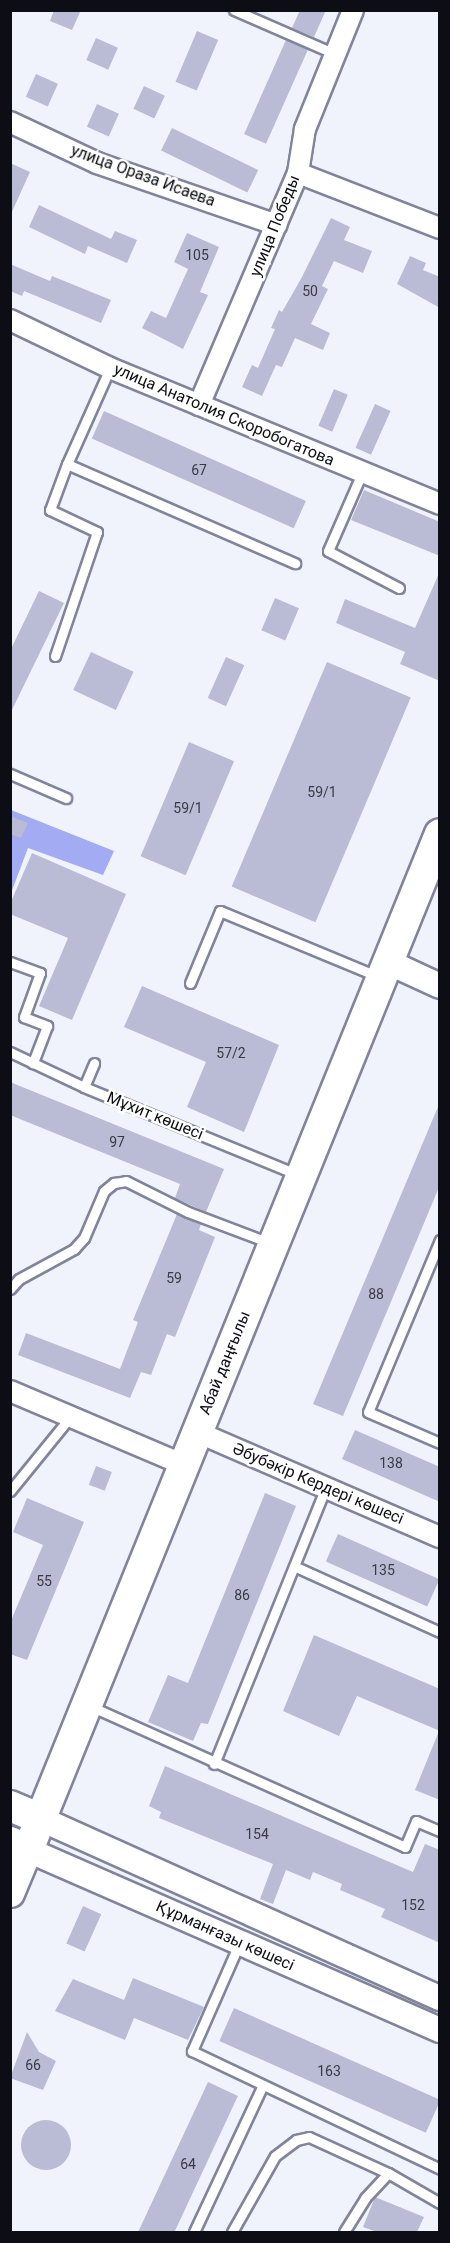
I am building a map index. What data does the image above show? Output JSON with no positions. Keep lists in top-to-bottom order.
{
  "streets": {
    "main road": ["Абай даңғылы"],
    "street": [
      "улица Ораза Исаева",
      "улица Победы",
      "улица Анатолия Скоробогатова",
      "Әбубәкір Кердері көшесі",
      "Құрманғазы көшесі"
    ],
    "lane": ["Мұхит көшесі"]
  },
  "crossings": [
    ["улица Ораза Исаева", "улица Победы"],
    ["улица Победы", "улица Анатолия Скоробогатова"],
    ["Мұхит көшесі", "Абай даңғылы"],
    ["Абай даңғылы", "Әбубәкір Кердері көшесі"],
    ["Абай даңғылы", "Құрманғазы көшесі"]
  ],
  "house_numbers": [
    "105",
    "50",
    "67",
    "59/1",
    "59/1",
    "57/2",
    "97",
    "59",
    "88",
    "138",
    "135",
    "55",
    "86",
    "154",
    "152",
    "66",
    "163",
    "64"
  ]
}
